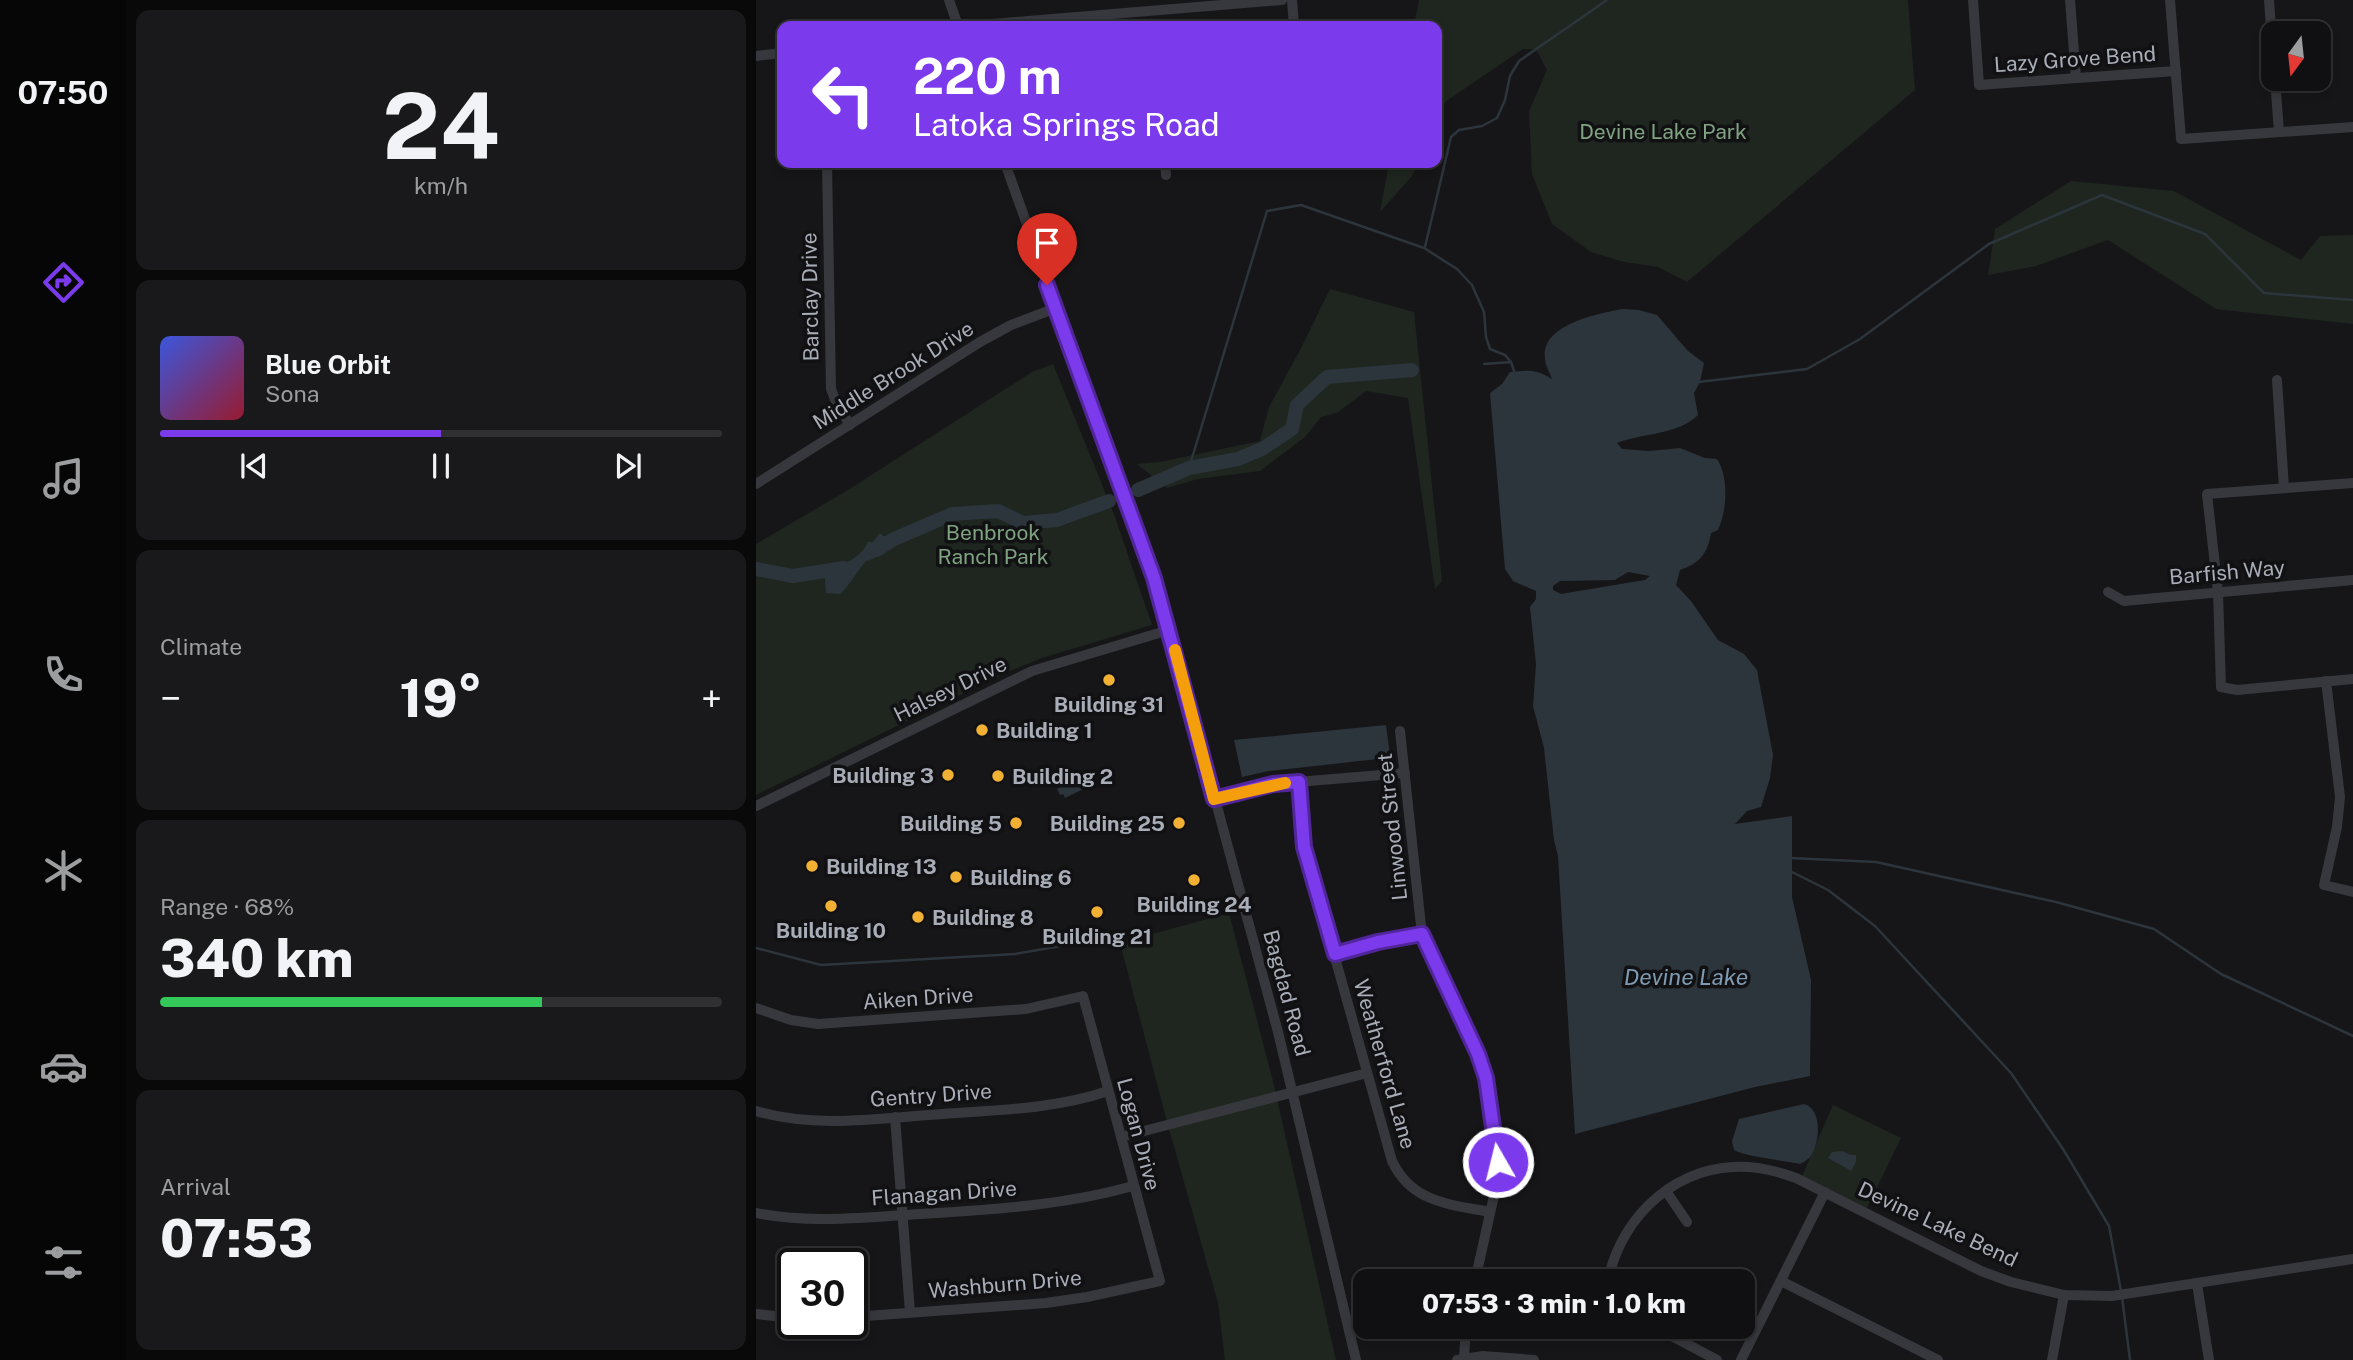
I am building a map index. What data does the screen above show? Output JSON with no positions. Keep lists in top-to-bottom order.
{
  "streets": {
    "street": [
      "Lazy Grove Bend",
      "Barclay Drive",
      "Middle Brook Drive",
      "Barfish Way",
      "Halsey Drive",
      "Linwood Street",
      "Bagdad Road",
      "Aiken Drive",
      "Weatherford Lane",
      "Gentry Drive",
      "Logan Drive",
      "Flanagan Drive",
      "Devine Lake Bend",
      "Washburn Drive"
    ]
  },
  "crossings": [
    ["Barclay Drive", "Middle Brook Drive"],
    ["Middle Brook Drive", "Bagdad Road"],
    ["Halsey Drive", "Bagdad Road"],
    ["Linwood Street", "Weatherford Lane"],
    ["Aiken Drive", "Logan Drive"],
    ["Gentry Drive", "Logan Drive"],
    ["Logan Drive", "Flanagan Drive"],
    ["Logan Drive", "Washburn Drive"]
  ],
  "water": ["Devine Lake"],
  "parks": ["Devine Lake Park", "Benbrook Ranch Park"],
  "places": [
    "Building 31",
    "Building 1",
    "Building 3",
    "Building 2",
    "Building 5",
    "Building 25",
    "Building 13",
    "Building 6",
    "Building 24",
    "Building 10",
    "Building 21",
    "Building 8"
  ],
  "north": "bottom",
  "page": {
    "tabs": "07:50",
    "tile": [
      ["24", "km/h"],
      "Climate",
      ["Range · 68%", "340 km"],
      ["Arrival", "07:53"]
    ],
    "turn": ["220 m", "Latoka Springs Road"],
    "song": ["Blue Orbit", "Sona"],
    "heat": ["−", "19°", "+"],
    "limit": "30",
    "trip": "07:53 · 3 min · 1.0 km"
  }
}
